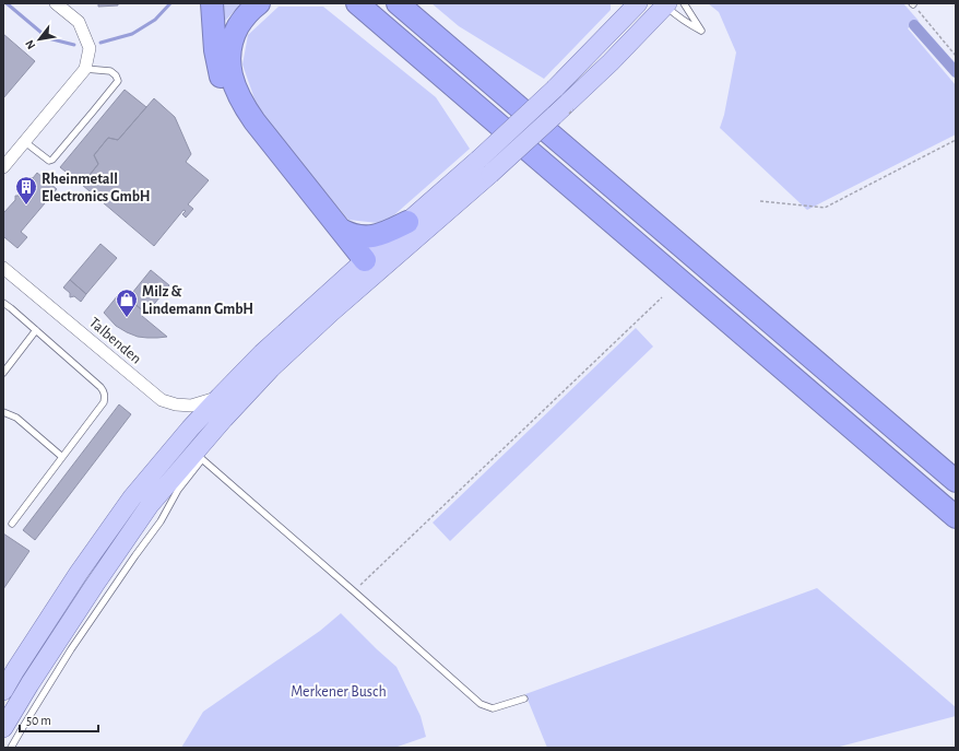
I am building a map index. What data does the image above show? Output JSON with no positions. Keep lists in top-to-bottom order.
{
  "streets": {
    "street": ["Talbenden"]
  },
  "parks": ["Merkener Busch"],
  "places": {
    "building": ["Rheinmetall Electronics GmbH"],
    "shop": ["Milz & Lindemann GmbH"]
  },
  "scale_bar": "50 m",
  "north": "bottom left"
}
